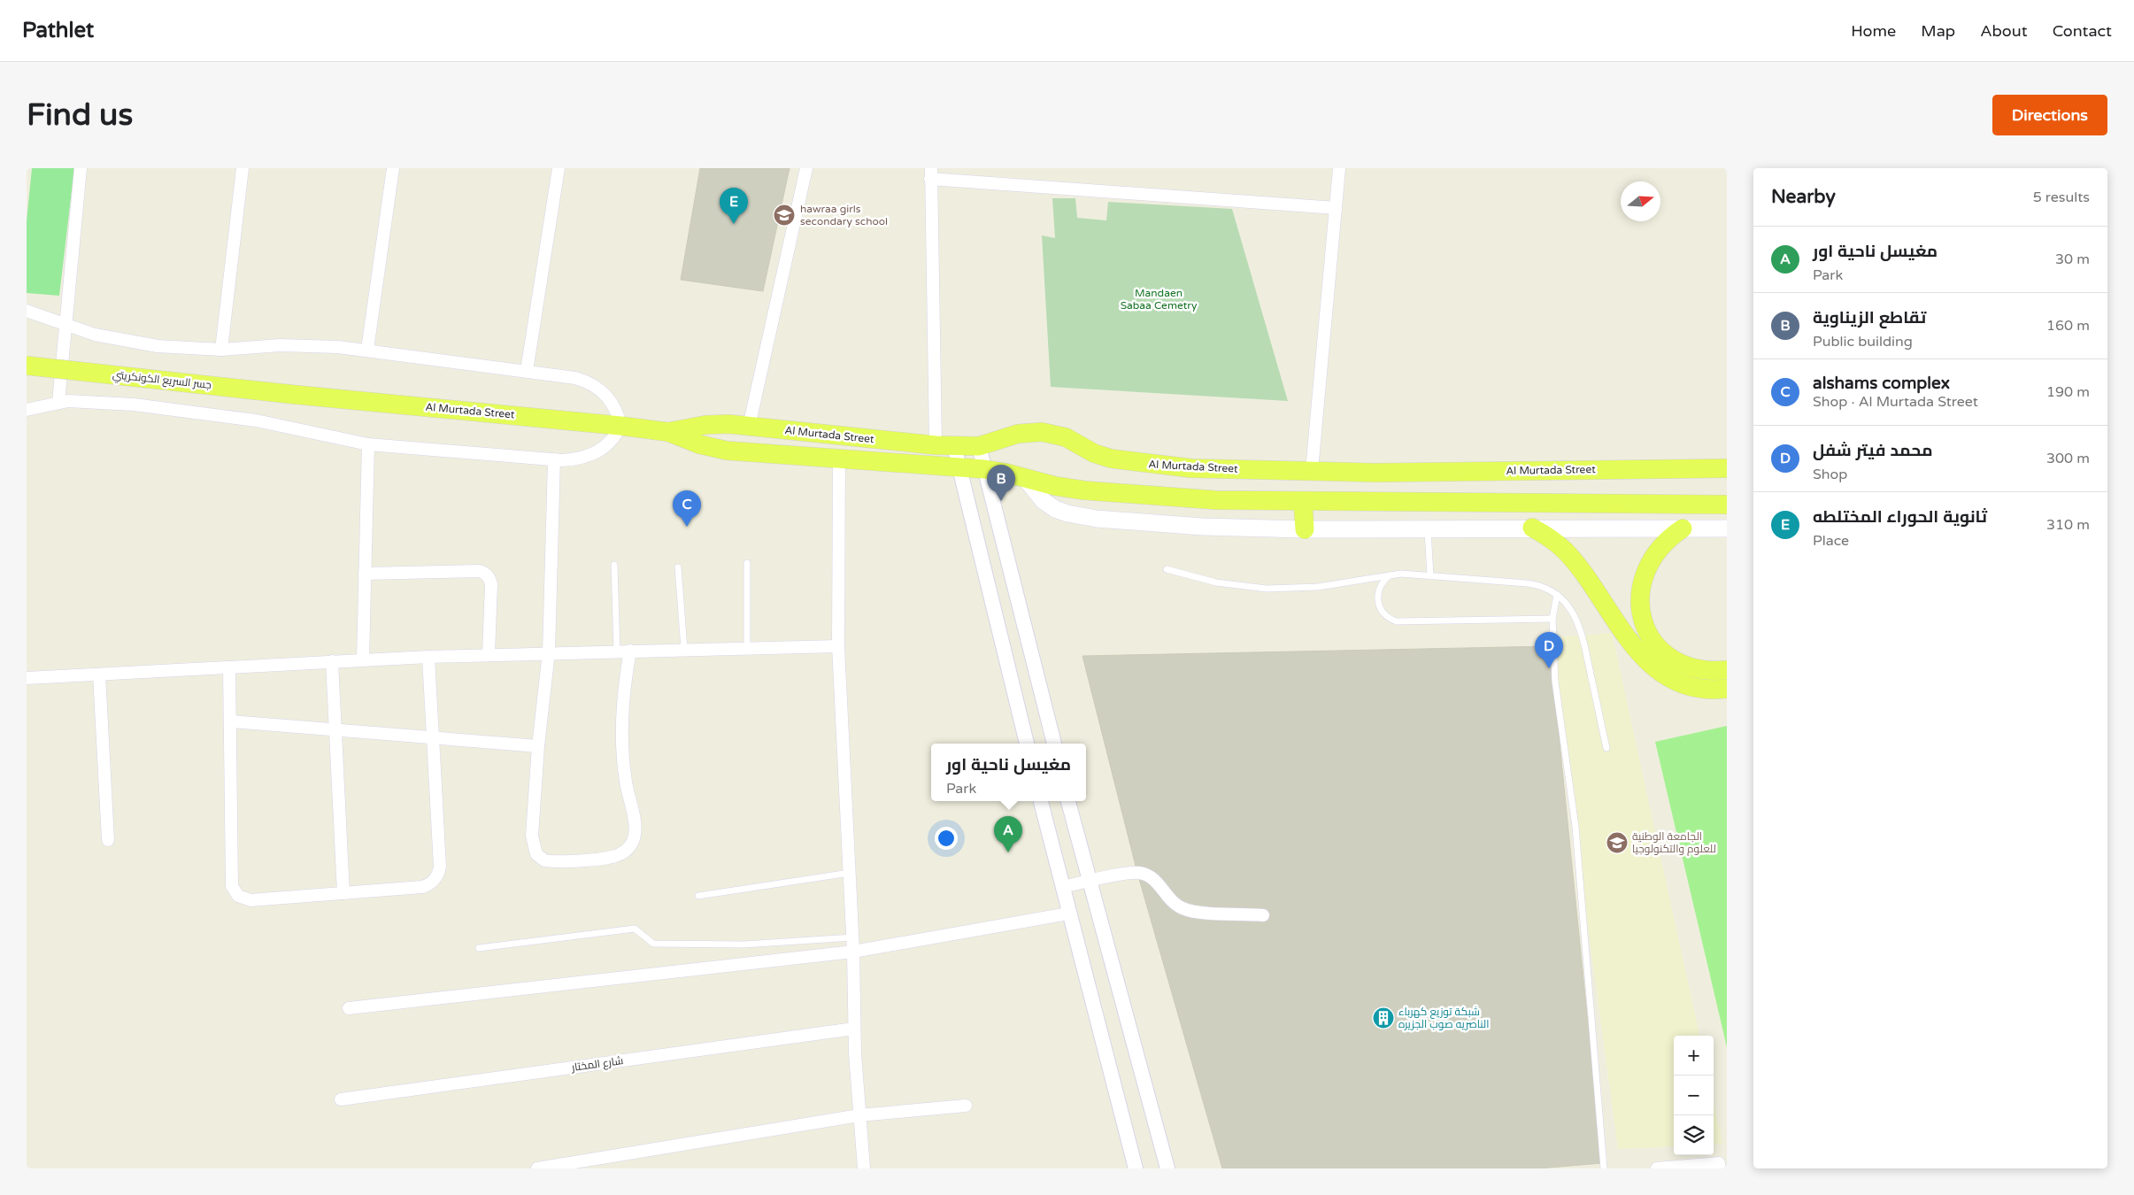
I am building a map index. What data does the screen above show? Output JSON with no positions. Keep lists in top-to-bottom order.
{
  "streets": {
    "main road": ["جسر السريع الكونكريتي", "Al Murtada Street"],
    "street": ["شارع المختار"]
  },
  "crossings": [
    ["جسر السريع الكونكريتي", "Al Murtada Street"]
  ],
  "parks": ["Mandaen Sabaa Cemetry"],
  "places": {
    "school or university": ["hawraa girls secondary school", "الجامعة الوطنية للعلوم والتكنولوجيا"],
    "building": ["شبكة توزيع كهرباء الناصريه صوب الجزيره"]
  },
  "north": "right",
  "page": {
    "header": "Pathlet",
    "nav": [
      "Home",
      "Map",
      "About",
      "Contact"
    ],
    "buttons": "Directions",
    "title": "Find us",
    "heading": ["Nearby", "5 results"],
    "pins": [
      "E",
      "B",
      "C",
      "D",
      "A"
    ],
    "list": [
      {
        "mark": "A",
        "name": "مغيسل ناحية اور",
        "note": "Park",
        "value": "30 m"
      },
      {
        "mark": "B",
        "name": "تقاطع الزيناوية",
        "note": "Public building",
        "value": "160 m"
      },
      {
        "mark": "C",
        "name": "alshams complex",
        "note": "Shop · Al Murtada Street",
        "value": "190 m"
      },
      {
        "mark": "D",
        "name": "محمد فيتر شفل",
        "note": "Shop",
        "value": "300 m"
      },
      {
        "mark": "E",
        "name": "ثانوية الحوراء المختلطه",
        "note": "Place",
        "value": "310 m"
      }
    ],
    "popup": ["مغيسل ناحية اور", "Park"],
    "map_buttons": ["+", "−"]
  }
}
